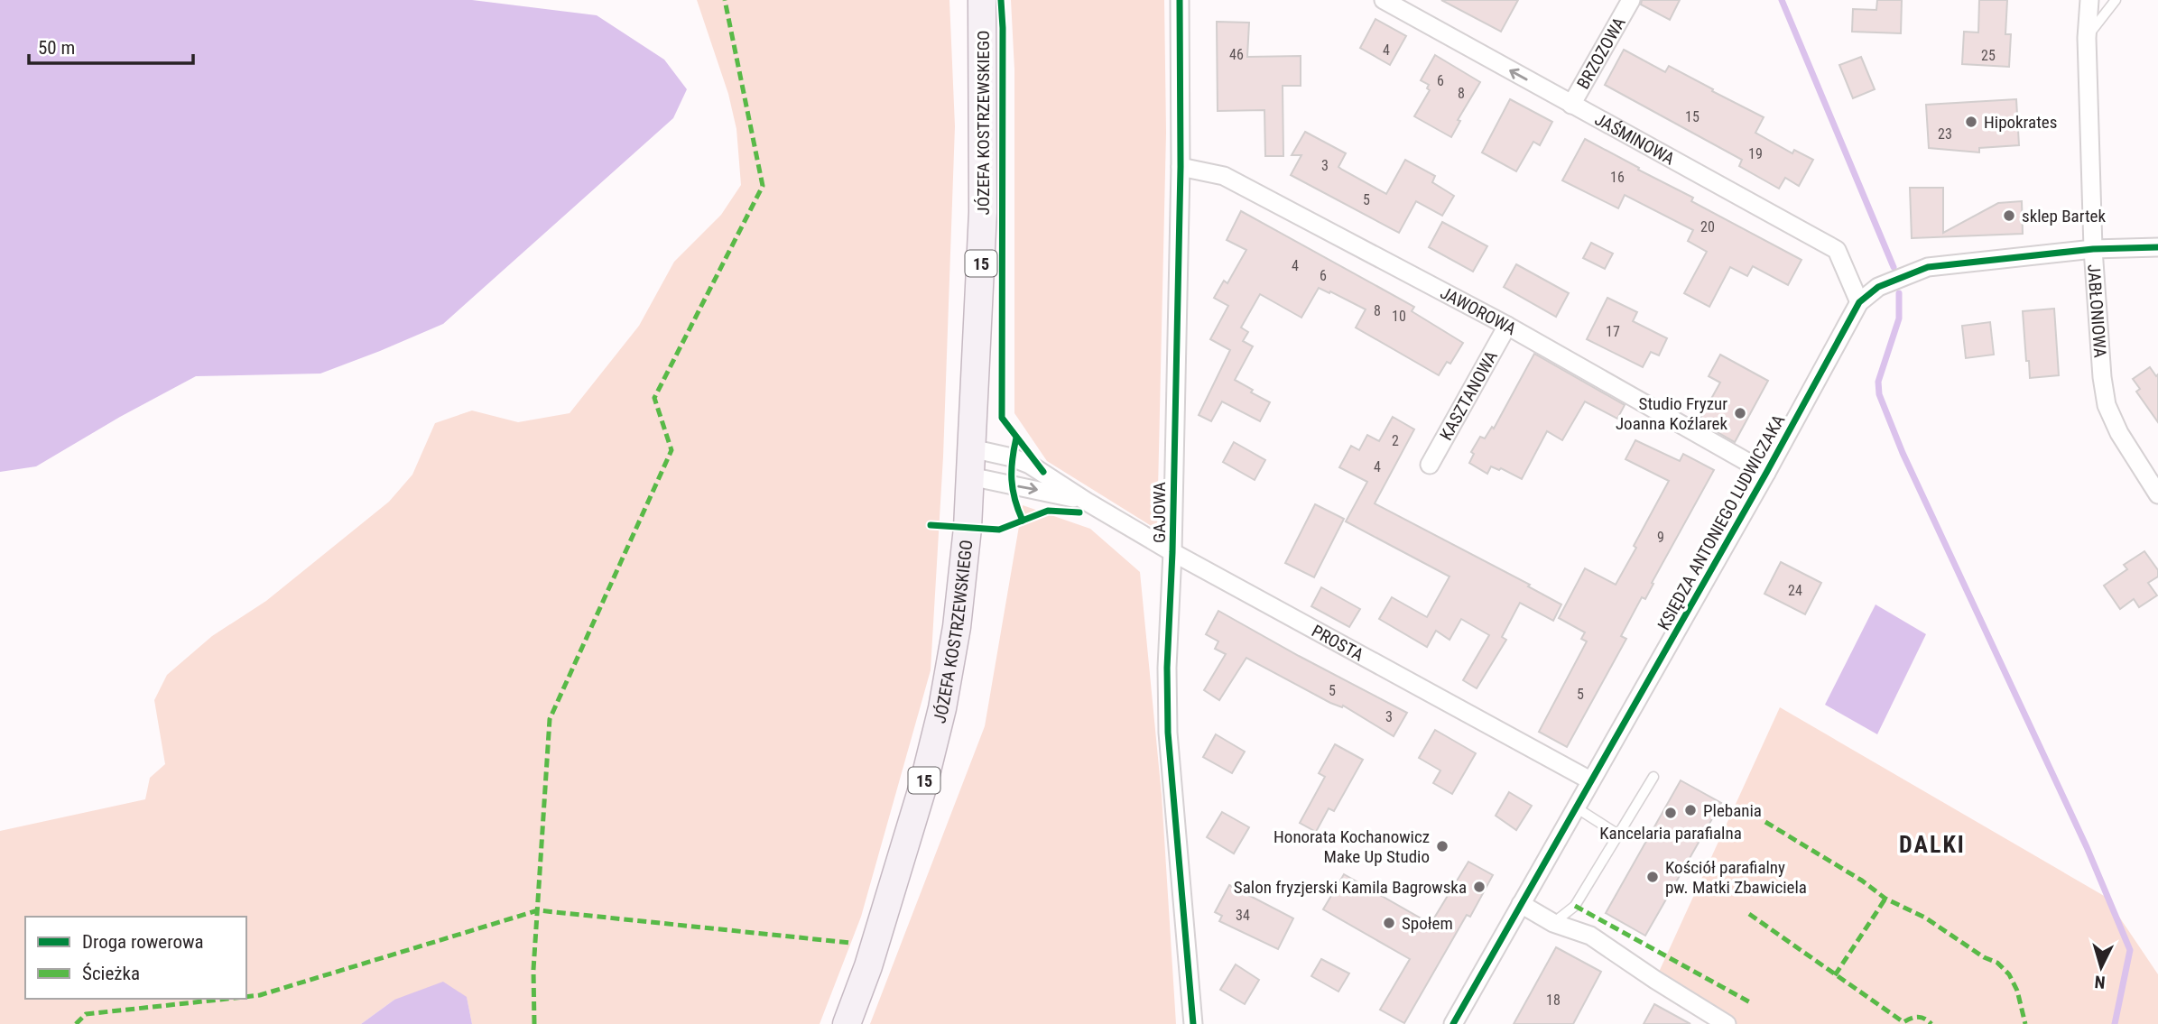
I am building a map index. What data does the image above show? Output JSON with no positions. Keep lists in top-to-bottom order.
{
  "streets": {
    "main road": ["JÓZEFA KOSTRZEWSKIEGO", "15"],
    "street": [
      "BRZOZOWA",
      "JAŚMINOWA",
      "JAWOROWA",
      "JABŁONIOWA",
      "KASZTANOWA",
      "GAJOWA",
      "KSIĘDZA ANTONIEGO LUDWICZAKA",
      "PROSTA"
    ]
  },
  "crossings": [
    ["BRZOZOWA", "JAŚMINOWA"],
    ["JÓZEFA KOSTRZEWSKIEGO", "PROSTA"],
    ["JAŚMINOWA", "KSIĘDZA ANTONIEGO LUDWICZAKA"],
    ["JAWOROWA", "KASZTANOWA"],
    ["JAWOROWA", "GAJOWA"],
    ["JAWOROWA", "KSIĘDZA ANTONIEGO LUDWICZAKA"],
    ["JABŁONIOWA", "KSIĘDZA ANTONIEGO LUDWICZAKA"],
    ["GAJOWA", "PROSTA"],
    ["KSIĘDZA ANTONIEGO LUDWICZAKA", "PROSTA"]
  ],
  "one_way": ["JAŚMINOWA"],
  "districts": ["DALKI"],
  "places": [
    "Hipokrates",
    "sklep Bartek",
    "Studio Fryzur Joanna Koźlarek",
    "Plebania",
    "Kancelaria parafialna",
    "Honorata Kochanowicz Make Up Studio",
    "Kościół parafialny pw. Matki Zbawiciela",
    "Salon fryzjerski Kamila Bagrowska",
    "Społem"
  ],
  "house_numbers": [
    "4",
    "46",
    "25",
    "6",
    "8",
    "15",
    "23",
    "19",
    "3",
    "16",
    "5",
    "20",
    "4",
    "6",
    "8",
    "10",
    "17",
    "2",
    "4",
    "9",
    "24",
    "5",
    "5",
    "3",
    "34",
    "18"
  ],
  "legend": ["Droga rowerowa", "Ścieżka"],
  "scale_bar": "50 m",
  "north": "bottom"
}
